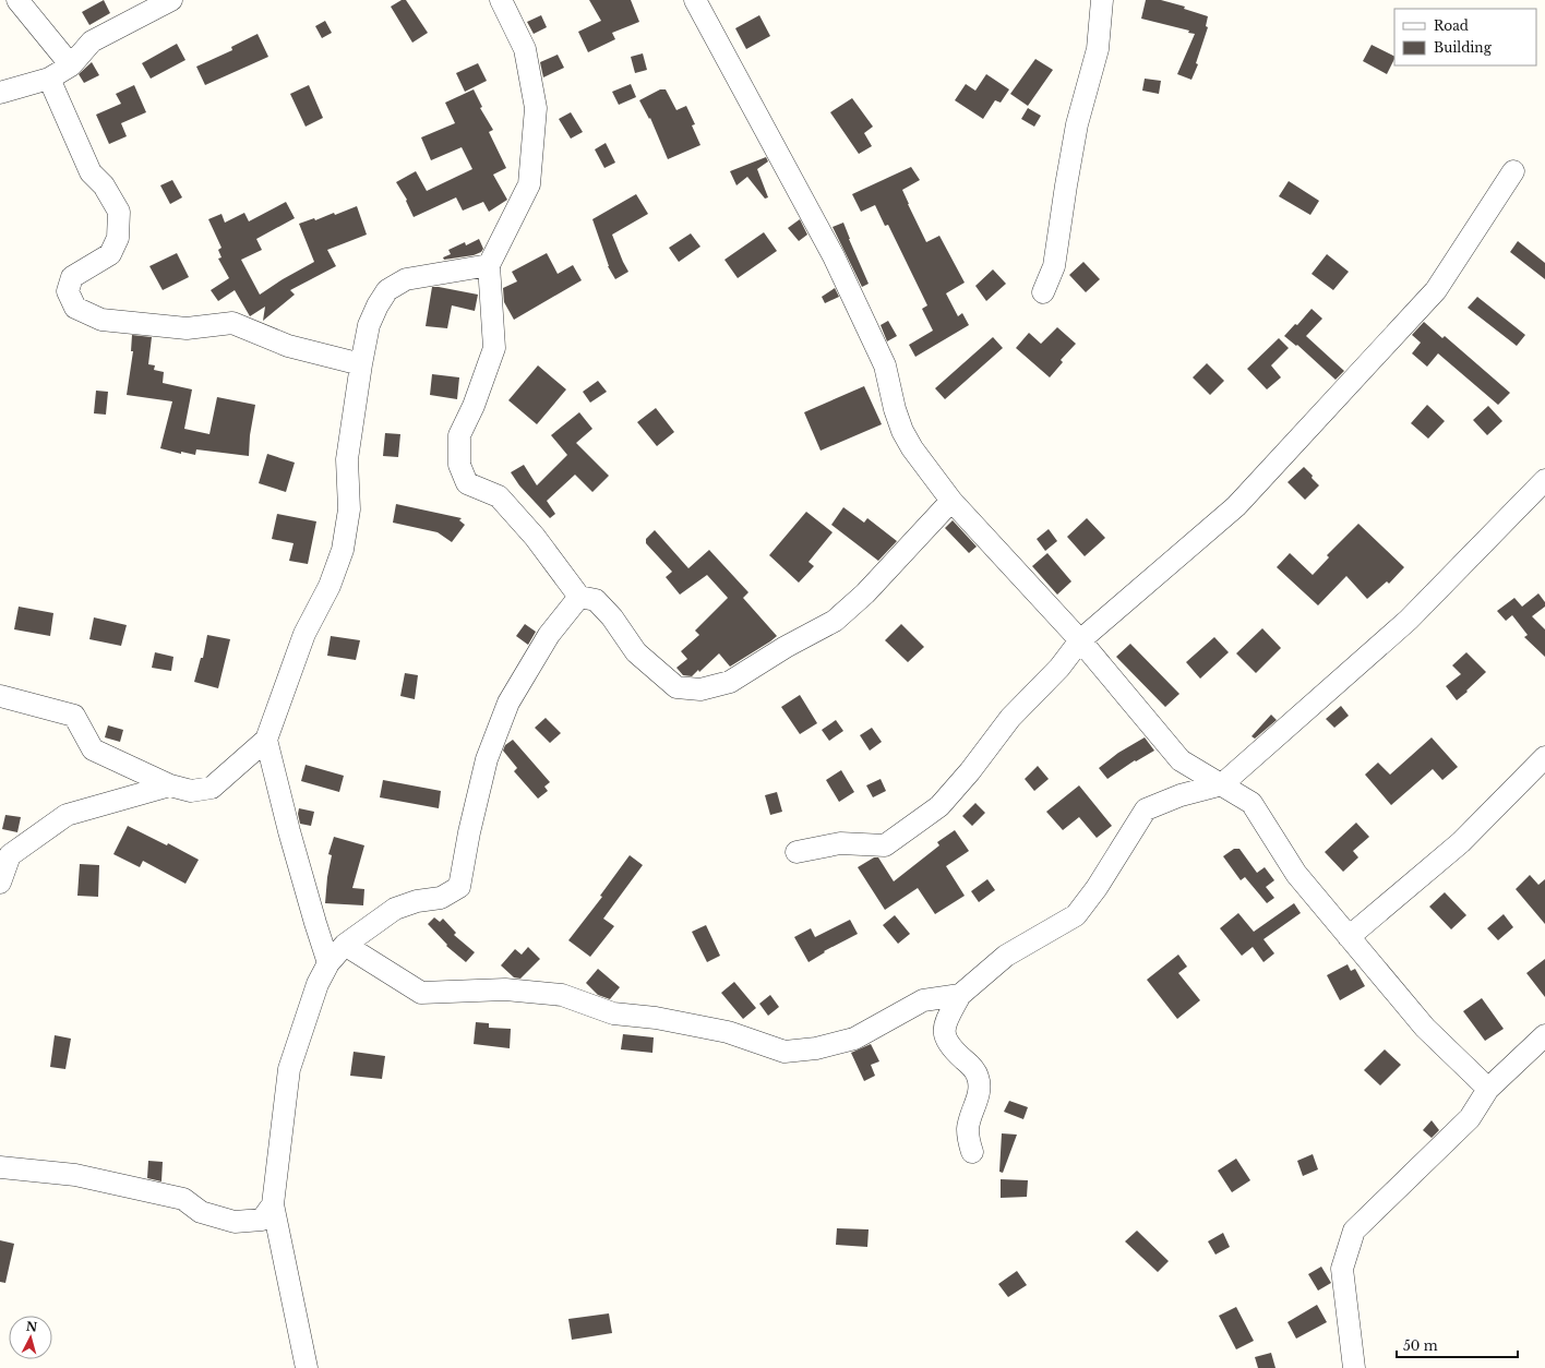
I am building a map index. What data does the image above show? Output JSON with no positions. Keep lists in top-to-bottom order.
{
  "legend": ["Road", "Building"],
  "scale_bar": "50 m",
  "north": "top"
}
